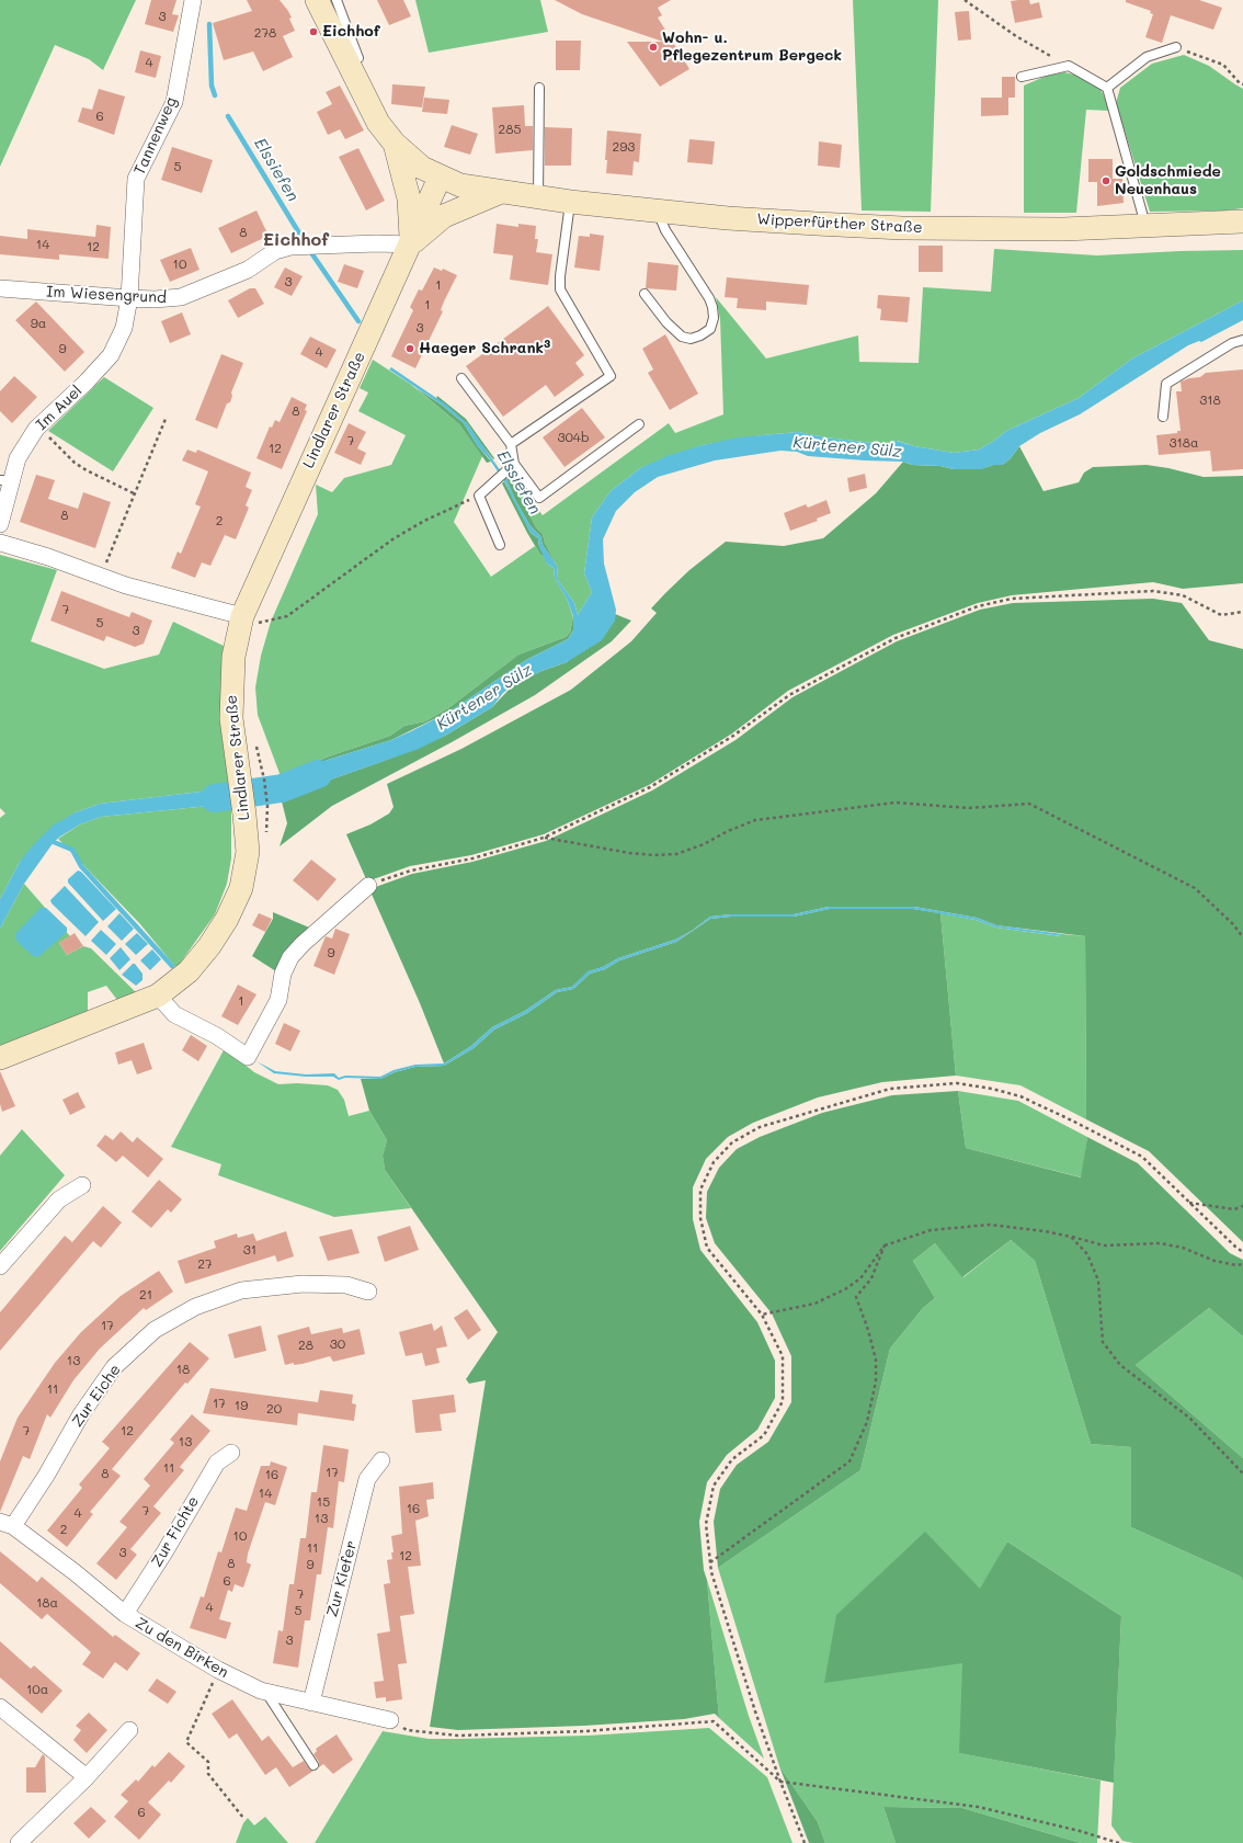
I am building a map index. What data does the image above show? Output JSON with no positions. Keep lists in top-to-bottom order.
{
  "streets": {
    "main road": ["Wipperfürther Straße", "Lindlarer Straße"],
    "street": [
      "Tannenweg",
      "Im Wiesengrund",
      "Im Auel",
      "Zur Eiche",
      "Zur Fichte",
      "Zur Kiefer",
      "Zu den Birken"
    ]
  },
  "crossings": [
    ["Tannenweg", "Im Wiesengrund"],
    ["Tannenweg", "Im Auel"],
    ["Wipperfürther Straße", "Lindlarer Straße"],
    ["Im Wiesengrund", "Im Auel"],
    ["Im Wiesengrund", "Lindlarer Straße"],
    ["Zur Eiche", "Zu den Birken"],
    ["Zur Fichte", "Zu den Birken"],
    ["Zur Kiefer", "Zu den Birken"]
  ],
  "districts": ["Eichhof"],
  "water": ["Elssiefen", "Kürtener Sülz"],
  "places": [
    "Eichhof",
    "Wohn- u. Pflegezentrum Bergeck",
    "Goldschmiede Neuenhaus",
    "Haeger Schrank³"
  ],
  "house_numbers": [
    "3",
    "278",
    "4",
    "6",
    "285",
    "293",
    "5",
    "8",
    "14",
    "12",
    "10",
    "3",
    "1",
    "1",
    "9a",
    "3",
    "9",
    "4",
    "318",
    "8",
    "304b",
    "7",
    "318a",
    "12",
    "8",
    "2",
    "7",
    "5",
    "3",
    "9",
    "1",
    "31",
    "27",
    "21",
    "17",
    "30",
    "28",
    "13",
    "18",
    "11",
    "17",
    "19",
    "20",
    "7",
    "12",
    "13",
    "11",
    "17",
    "8",
    "16",
    "14",
    "15",
    "16",
    "7",
    "4",
    "13",
    "2",
    "10",
    "11",
    "3",
    "12",
    "8",
    "9",
    "6",
    "7",
    "18a",
    "4",
    "5",
    "3",
    "10a",
    "6"
  ]
}
